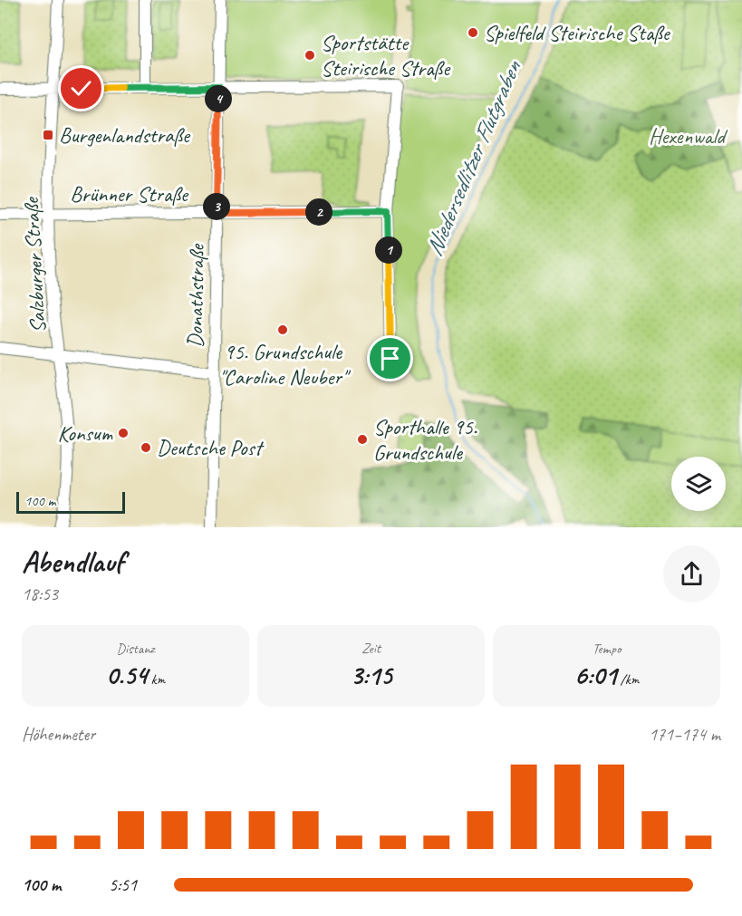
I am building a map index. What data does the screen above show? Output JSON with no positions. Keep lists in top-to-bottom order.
{
  "streets": {
    "street": ["Brünner Straße", "Salzburger Straße", "Donathstraße"]
  },
  "crossings": [
    ["Brünner Straße", "Salzburger Straße"],
    ["Brünner Straße", "Donathstraße"]
  ],
  "water": ["Niedersedlitzer Flutgraben"],
  "parks": ["Hexenwald"],
  "places": {
    "other": [
      "Spielfeld Steirische Staße",
      "Sportstätte Steirische Straße",
      "95. Grundschule \"Caroline Neuber\"",
      "Konsum",
      "Sporthalle 95. Grundschule",
      "Deutsche Post"
    ],
    "transit": ["Burgenlandstraße"]
  },
  "scale_bar": "100 m",
  "page": {
    "pins": [
      "4",
      "3",
      "2",
      "1"
    ],
    "scale": "100 m",
    "heading": ["Abendlauf", "18:53"],
    "stats": [
      ["Distanz", "0.54 km"],
      ["Zeit", "3:15"],
      ["Tempo", "6:01 /km"]
    ],
    "chart": ["Höhenmeter", "171–174 m"],
    "list": [
      {
        "name": "100 m",
        "note": "5:51"
      }
    ]
  }
}
